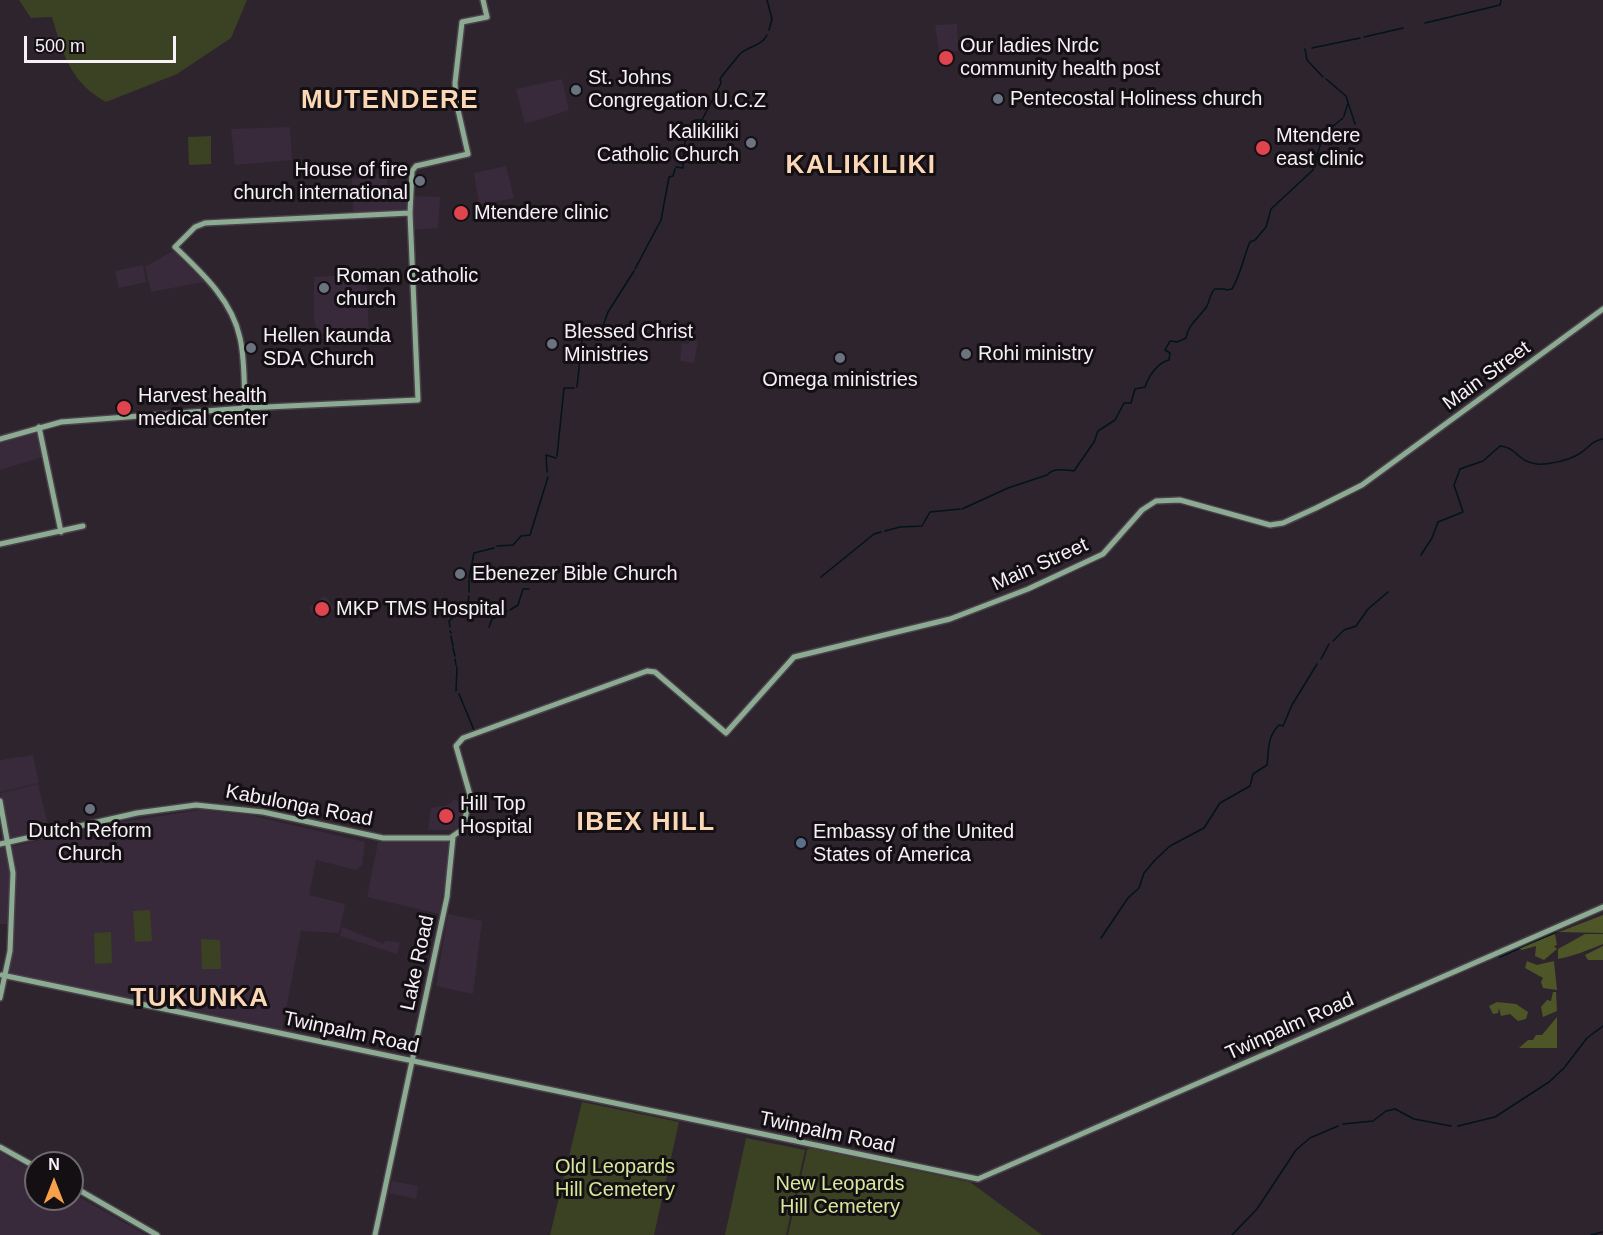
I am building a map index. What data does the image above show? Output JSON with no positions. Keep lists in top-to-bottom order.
{
  "streets": {
    "main road": [
      "Main Street",
      "Kabulonga Road",
      "Lake Road",
      "Twinpalm Road"
    ]
  },
  "crossings": [
    ["Main Street", "Kabulonga Road"],
    ["Main Street", "Lake Road"],
    ["Kabulonga Road", "Lake Road"],
    ["Lake Road", "Twinpalm Road"]
  ],
  "districts": [
    "MUTENDERE",
    "KALIKILIKI",
    "IBEX HILL",
    "TUKUNKA"
  ],
  "parks": ["Old Leopards Hill Cemetery", "New Leopards Hill Cemetery"],
  "places": [
    "Our ladies Nrdc community health post",
    "St. Johns Congregation U.C.Z",
    "Pentecostal Holiness church",
    "Kalikiliki Catholic Church",
    "Mtendere east clinic",
    "House of fire church international",
    "Mtendere clinic",
    "Roman Catholic church",
    "Blessed Christ Ministries",
    "Hellen kaunda SDA Church",
    "Rohi ministry",
    "Omega ministries",
    "Harvest health medical center",
    "Ebenezer Bible Church",
    "MKP TMS Hospital",
    "Dutch Reform Church",
    "Hill Top Hospital",
    "Embassy of the United States of America"
  ],
  "scale_bar": "500 m",
  "north": "top"
}
